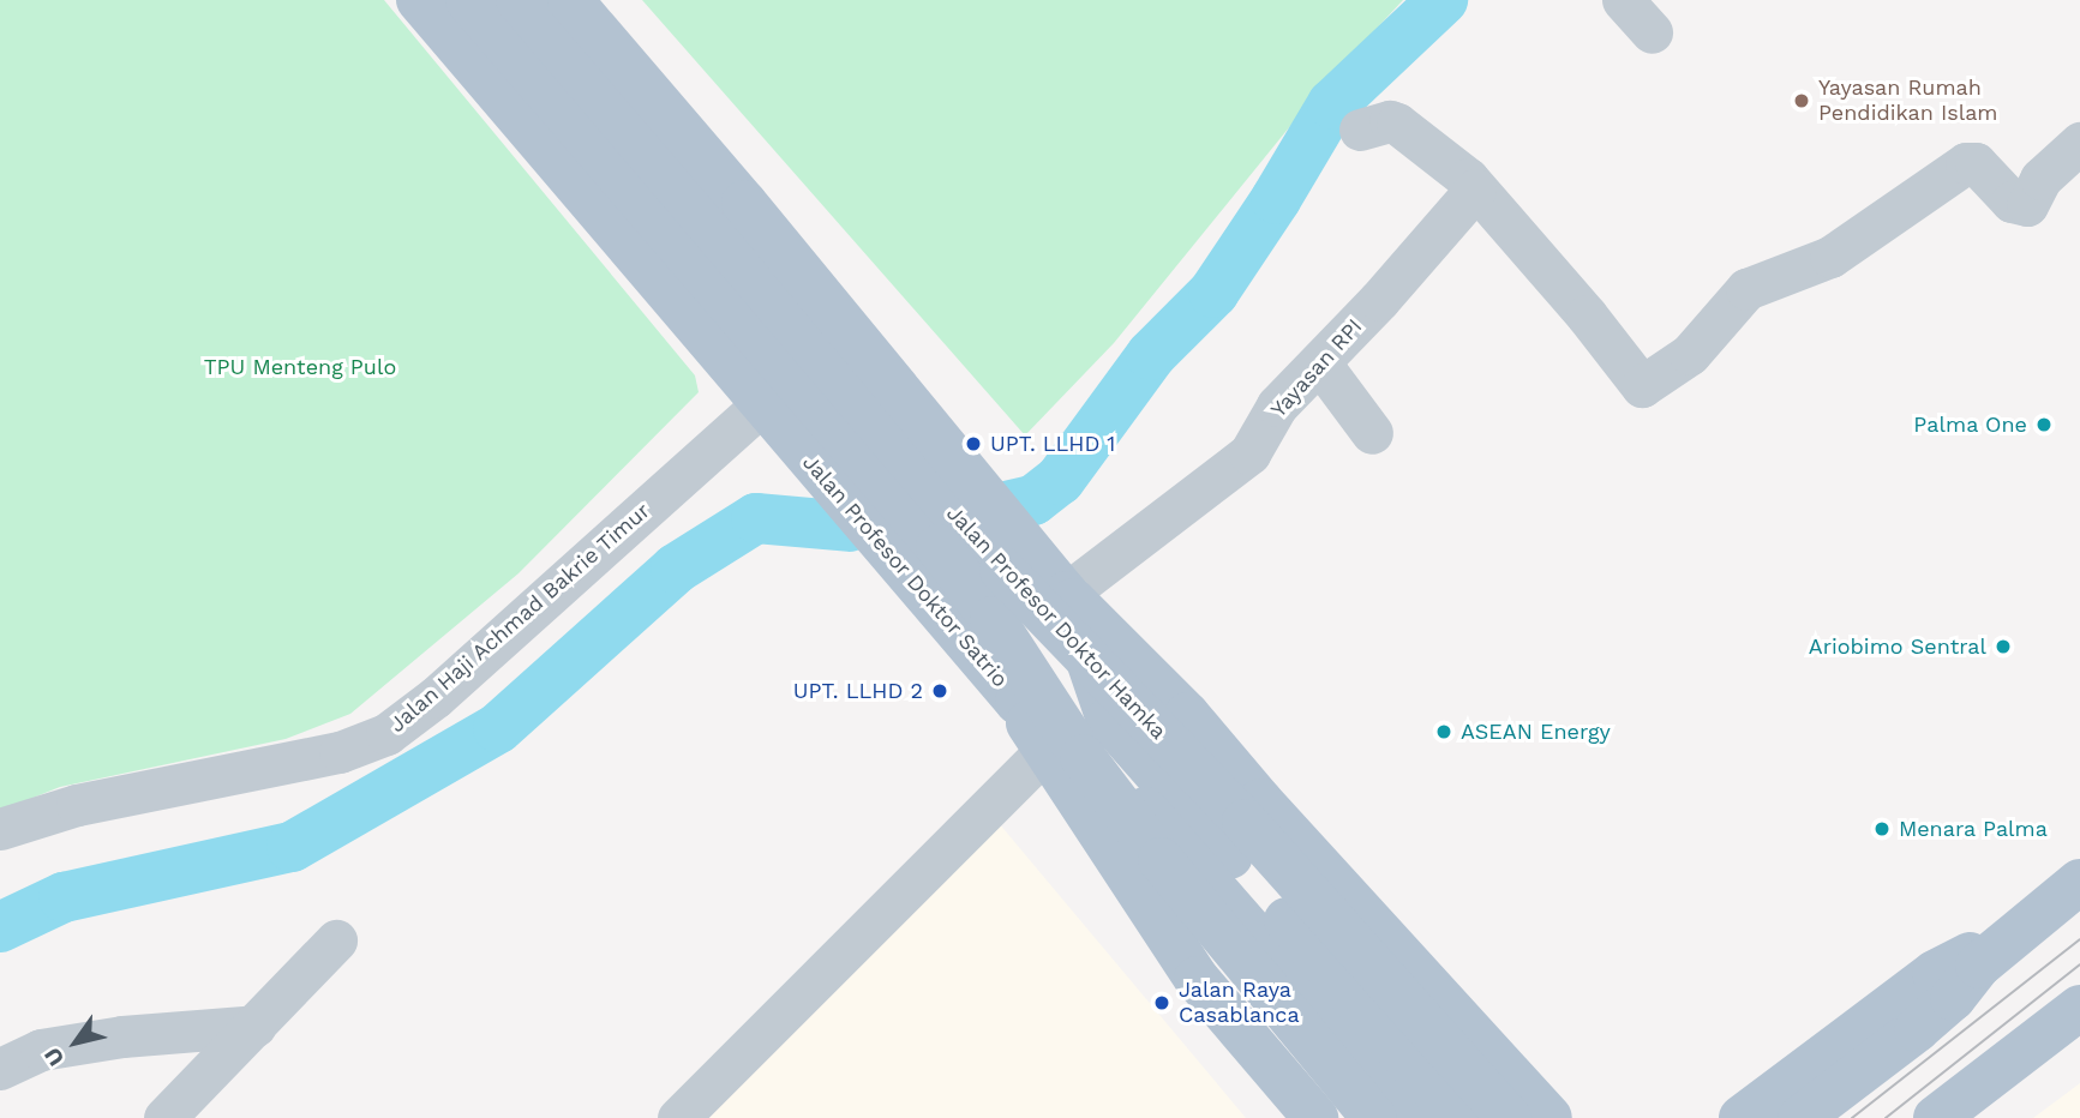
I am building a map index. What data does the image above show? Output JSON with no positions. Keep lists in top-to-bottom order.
{
  "streets": {
    "main road": ["Jalan Profesor Doktor Satrio", "Jalan Profesor Doktor Hamka"],
    "street": ["Yayasan RPI", "Jalan Haji Achmad Bakrie Timur"]
  },
  "crossings": [
    ["Jalan Profesor Doktor Satrio", "Jalan Haji Achmad Bakrie Timur"]
  ],
  "parks": ["TPU Menteng Pulo"],
  "places": [
    "Yayasan Rumah Pendidikan Islam",
    "Palma One",
    "UPT. LLHD 1",
    "Ariobimo Sentral",
    "UPT. LLHD 2",
    "ASEAN Energy",
    "Menara Palma",
    "Jalan Raya Casablanca"
  ],
  "north": "bottom left"
}
